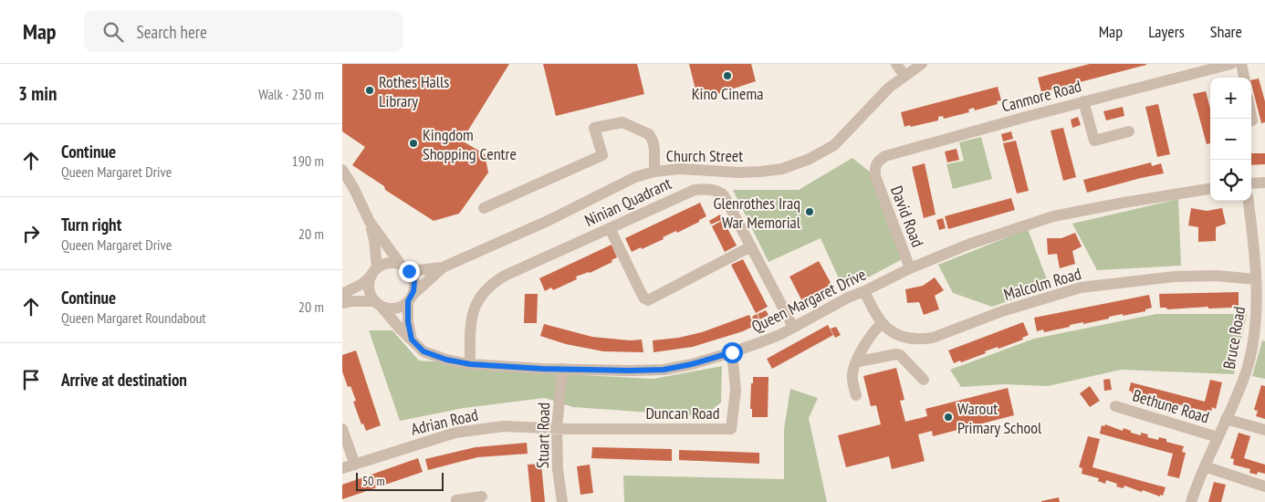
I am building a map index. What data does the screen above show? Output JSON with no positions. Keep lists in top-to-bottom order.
{
  "streets": {
    "street": [
      "Canmore Road",
      "Church Street",
      "Ninian Quadrant",
      "David Road",
      "Malcolm Road",
      "Queen Margaret Drive",
      "Bruce Road",
      "Bethune Road",
      "Duncan Road",
      "Adrian Road",
      "Stuart Road"
    ]
  },
  "crossings": [
    ["Canmore Road", "David Road"],
    ["Church Street", "Queen Margaret Drive"],
    ["Ninian Quadrant", "Queen Margaret Drive"],
    ["David Road", "Queen Margaret Drive"],
    ["Malcolm Road", "Queen Margaret Drive"],
    ["Malcolm Road", "Bruce Road"],
    ["Queen Margaret Drive", "Duncan Road"],
    ["Queen Margaret Drive", "Stuart Road"],
    ["Bruce Road", "Bethune Road"],
    ["Duncan Road", "Adrian Road"],
    ["Duncan Road", "Stuart Road"],
    ["Adrian Road", "Stuart Road"]
  ],
  "places": [
    "Kino Cinema",
    "Rothes Halls Library",
    "Kingdom Shopping Centre",
    "Glenrothes Iraq War Memorial",
    "Warout Primary School"
  ],
  "scale_bar": "50 m",
  "page": {
    "header": "Map",
    "search": "Search here",
    "nav": ["Map", "Layers", "Share"],
    "heading": ["3 min", "Walk · 230 m"],
    "map_buttons": ["+", "−"],
    "list": [
      ["Continue", "Queen Margaret Drive", "190 m"],
      ["Turn right", "Queen Margaret Drive", "20 m"],
      ["Continue", "Queen Margaret Roundabout", "20 m"],
      "Arrive at destination"
    ],
    "scale": "50 m"
  }
}
